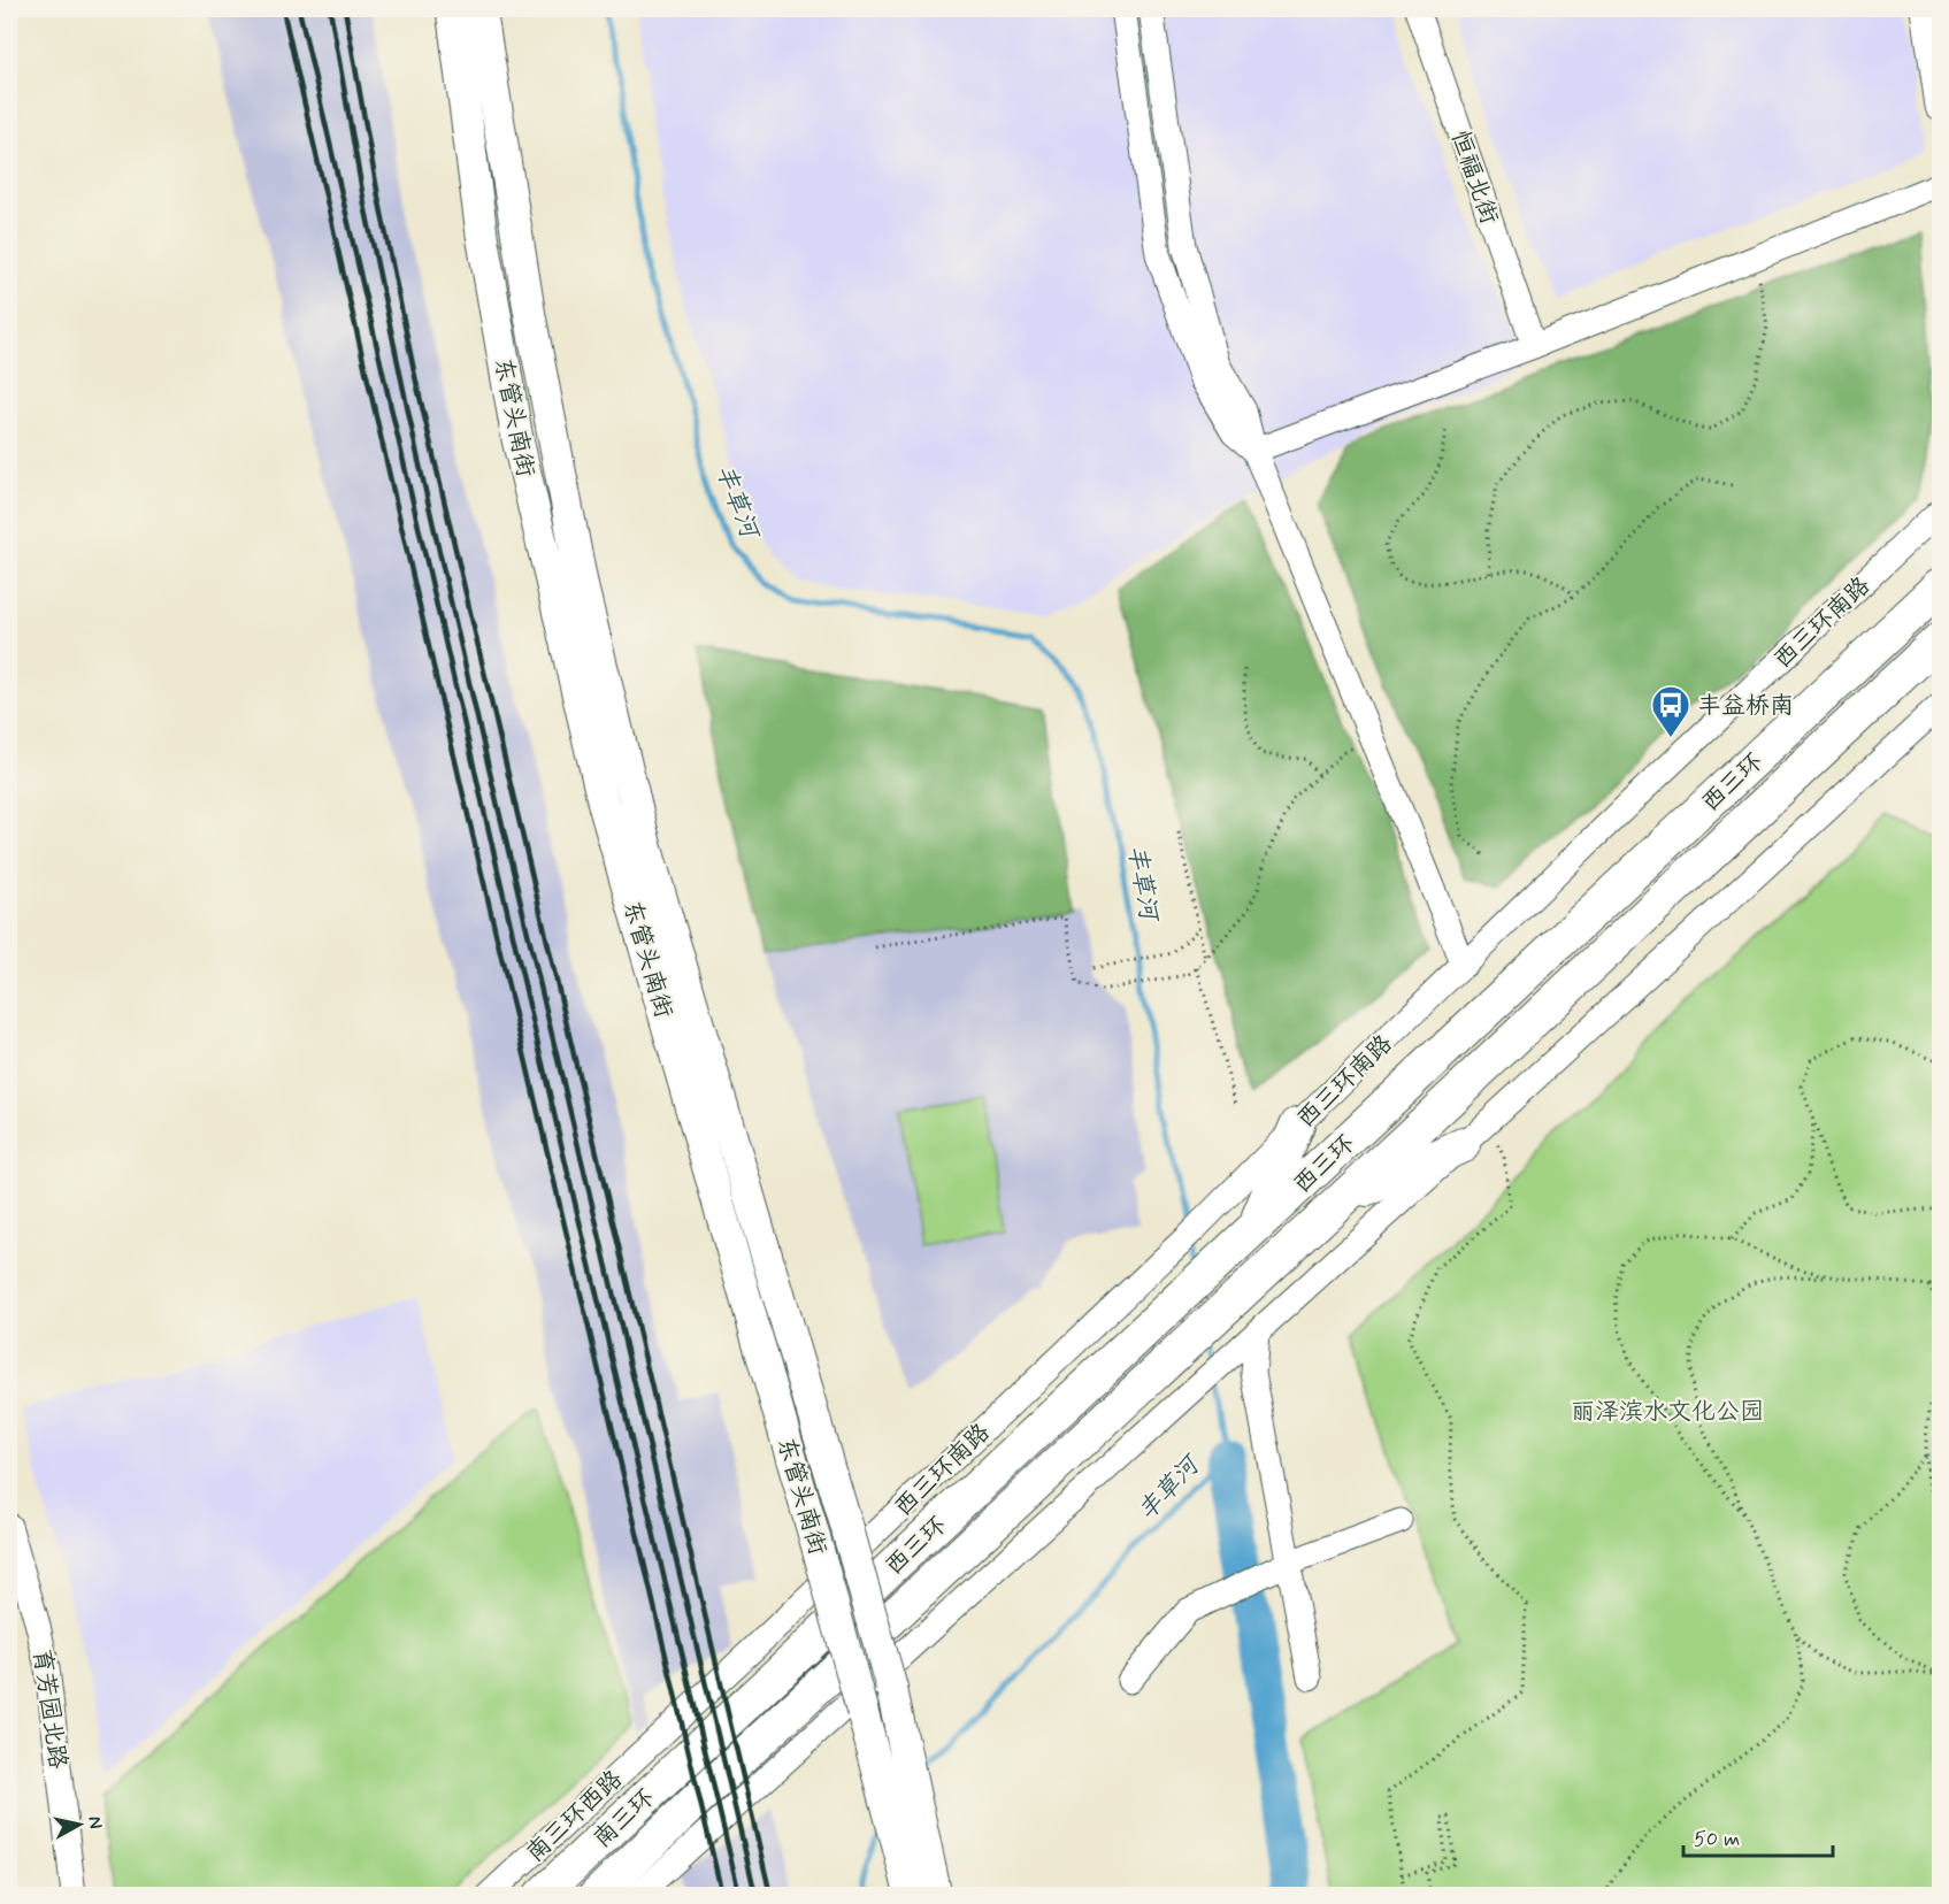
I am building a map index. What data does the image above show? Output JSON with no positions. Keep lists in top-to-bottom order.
{
  "streets": {
    "highway": ["西三环", "南三环"],
    "main road": ["东管头南街"],
    "street": [
      "恒福北街",
      "西三环南路",
      "育芳园北路",
      "南三环西路"
    ]
  },
  "crossings": [
    ["西三环南路", "南三环西路"],
    ["西三环", "南三环"]
  ],
  "water": ["丰草河"],
  "parks": ["丽泽滨水文化公园"],
  "places": {
    "bus stop": ["丰益桥南"]
  },
  "scale_bar": "50 m",
  "north": "right"
}
